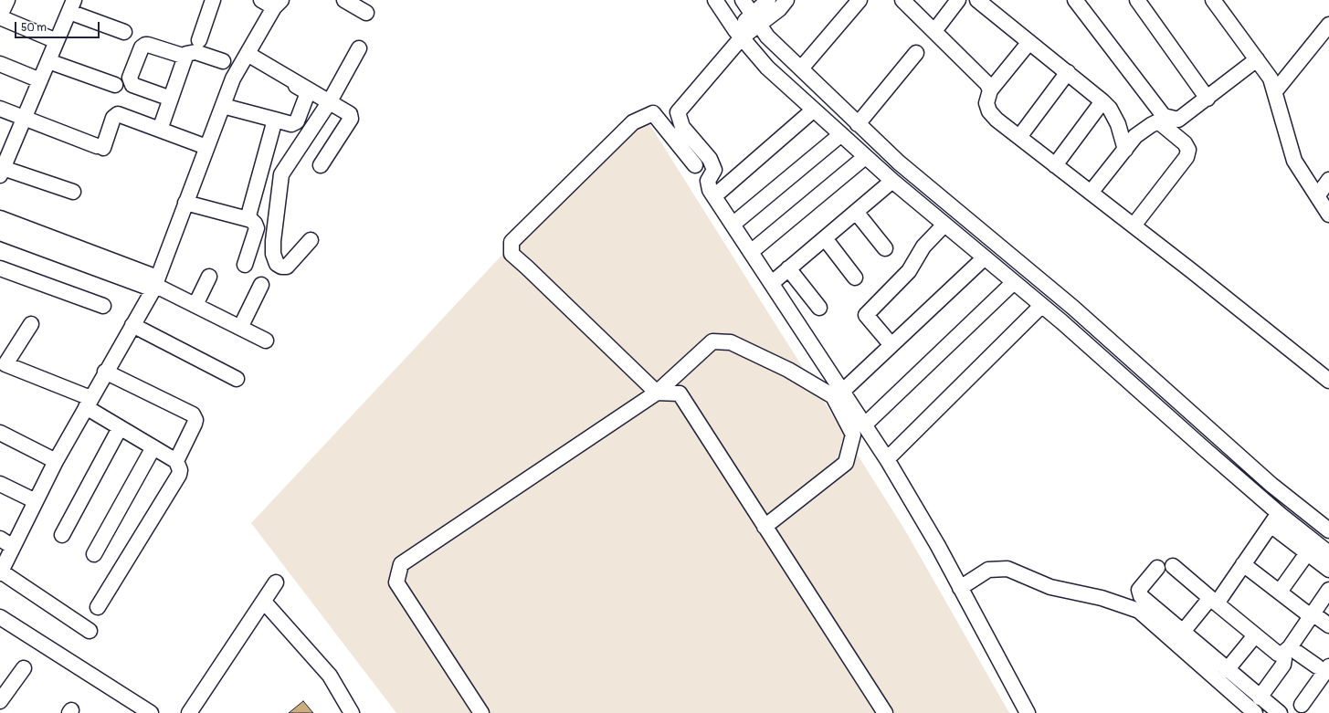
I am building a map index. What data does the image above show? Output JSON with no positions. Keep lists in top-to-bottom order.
{
  "scale_bar": "50 m"
}
